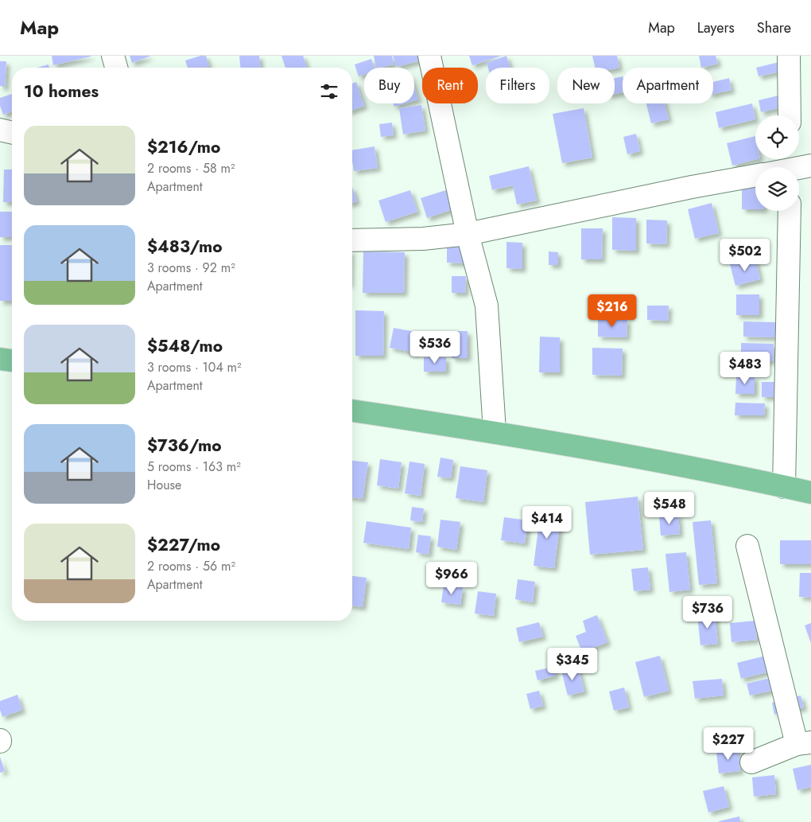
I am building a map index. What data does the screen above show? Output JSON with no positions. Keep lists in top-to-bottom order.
{
  "page": {
    "header": "Map",
    "nav": ["Map", "Layers", "Share"],
    "chip": [
      "Buy",
      "Rent",
      "Filters",
      "New",
      "Apartment"
    ],
    "heading": "10 homes",
    "list": [
      {
        "name": "$216/mo",
        "note": "2 rooms · 58 m² · Apartment"
      },
      {
        "name": "$483/mo",
        "note": "3 rooms · 92 m² · Apartment"
      },
      {
        "name": "$548/mo",
        "note": "3 rooms · 104 m² · Apartment"
      },
      {
        "name": "$736/mo",
        "note": "5 rooms · 163 m² · House"
      },
      {
        "name": "$227/mo",
        "note": "2 rooms · 56 m² · Apartment"
      }
    ],
    "price": [
      "$502",
      "$216",
      "$536",
      "$483",
      "$548",
      "$414",
      "$966",
      "$736",
      "$345",
      "$227"
    ]
  }
}
